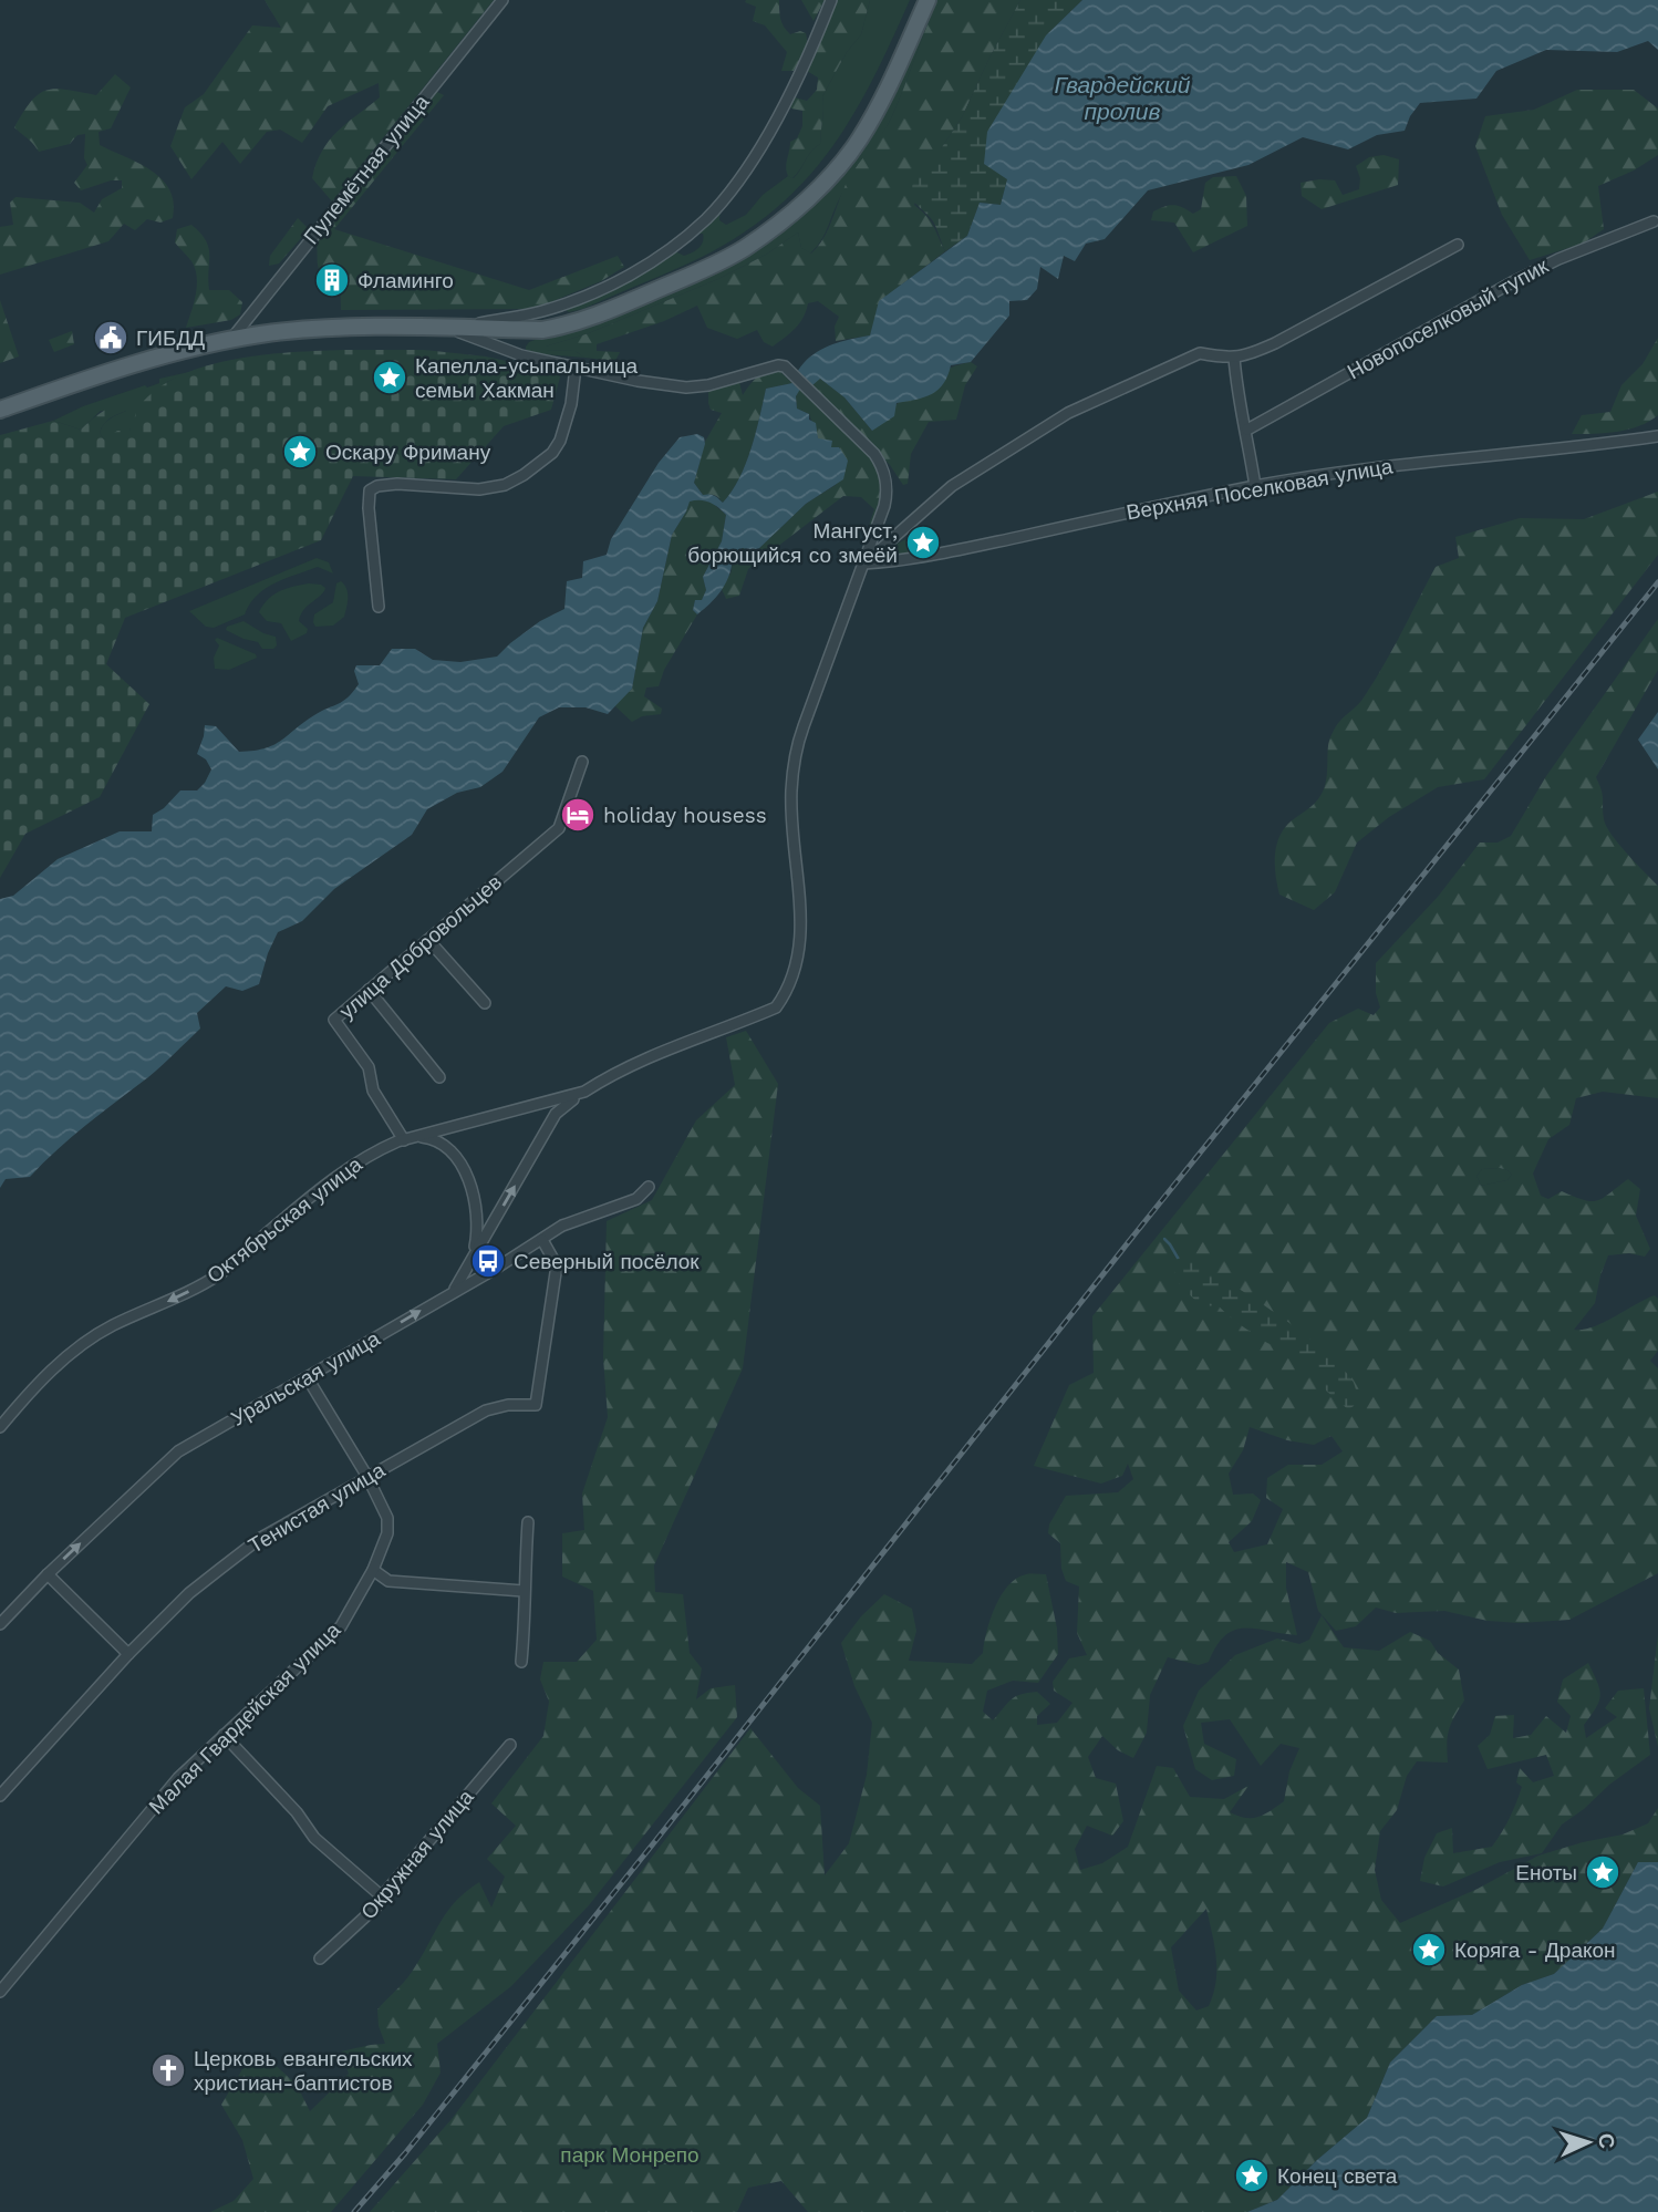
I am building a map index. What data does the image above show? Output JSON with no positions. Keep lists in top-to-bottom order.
{
  "streets": {
    "street": [
      "Пулемётная улица",
      "Новопоселковый тупик",
      "Верхняя Поселковая улица",
      "улица Добровольцев",
      "Октябрьская улица",
      "Уральская улица",
      "Тенистая улица",
      "Малая Гвардейская улица",
      "Окружная улица"
    ]
  },
  "crossings": [
    ["Верхняя Поселковая улица", "Октябрьская улица"],
    ["улица Добровольцев", "Октябрьская улица"],
    ["Уральская улица", "Тенистая улица"],
    ["Уральская улица", "Малая Гвардейская улица"],
    ["Тенистая улица", "Малая Гвардейская улица"]
  ],
  "one_way": ["Октябрьская улица", "Уральская улица"],
  "water": ["Гвардейский пролив"],
  "parks": ["парк Монрепо"],
  "places": {
    "building": ["Фламинго"],
    "public building": ["ГИБДД"],
    "place": [
      "Капелла-усыпальница семьи Хакман",
      "Оскару Фриману",
      "Мангуст, борющийся со змеёй",
      "Еноты",
      "Коряга - Дракон",
      "Конец света"
    ],
    "hotel": ["holiday housess"],
    "bus stop": ["Северный посёлок"],
    "church": ["Церковь евангельских христиан-баптистов"]
  },
  "north": "right"
}
